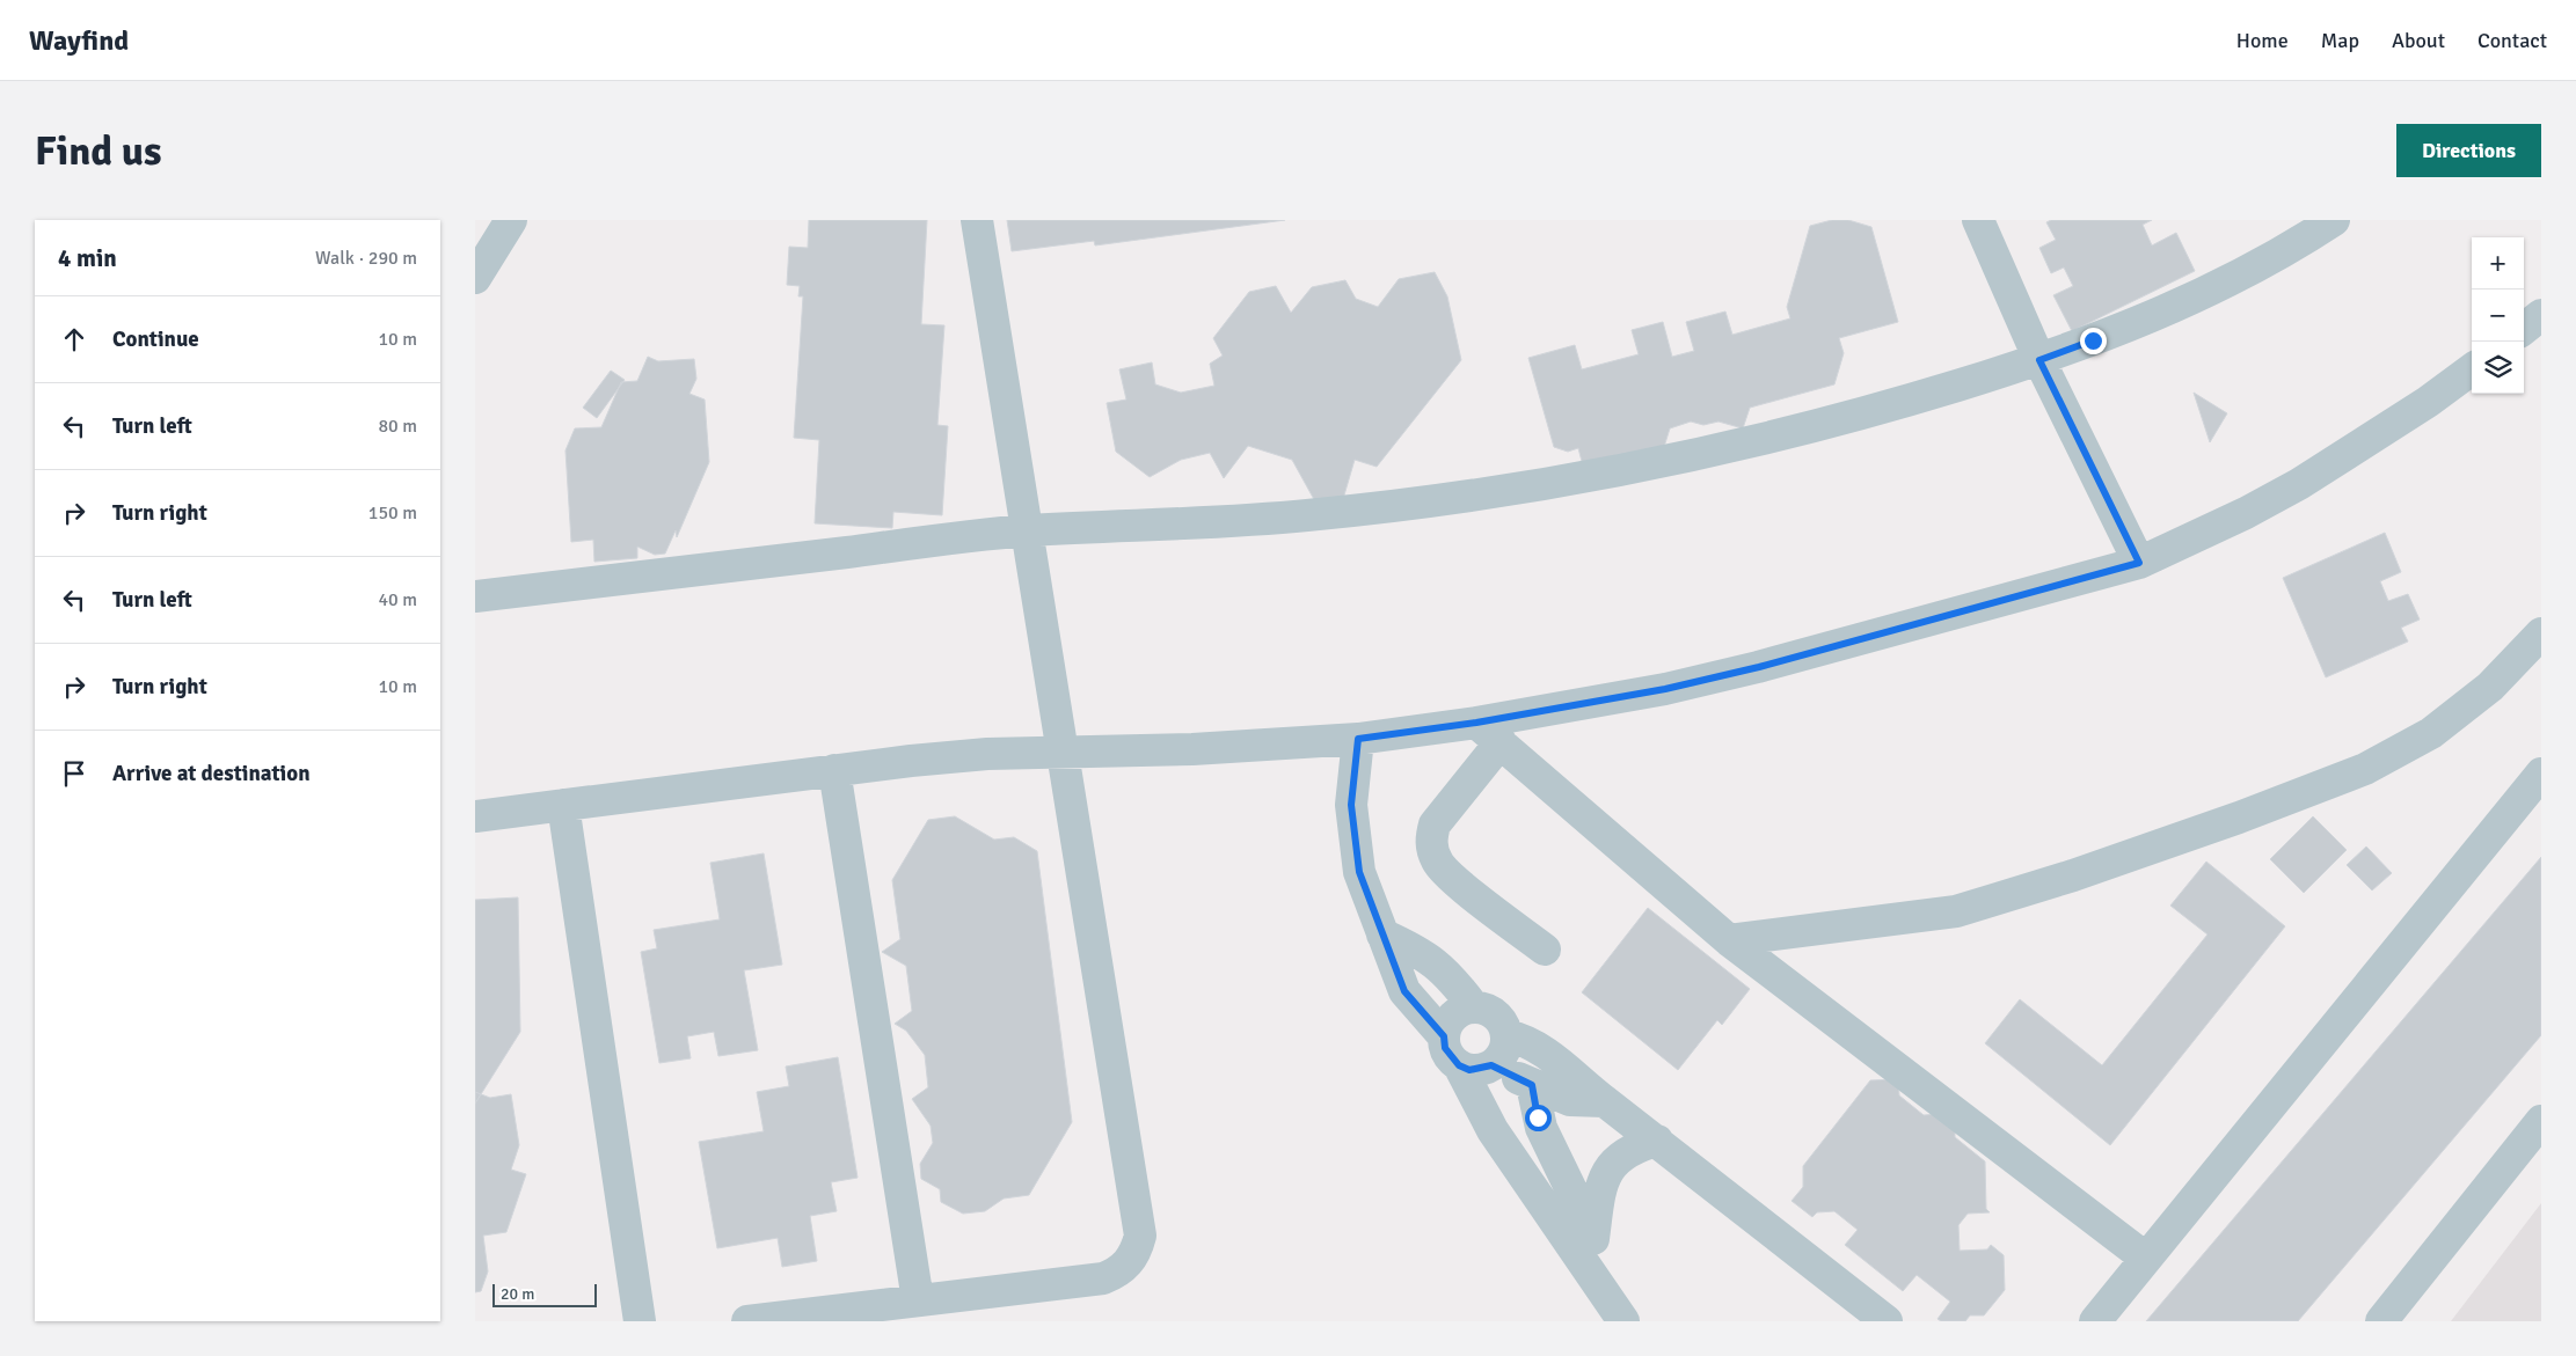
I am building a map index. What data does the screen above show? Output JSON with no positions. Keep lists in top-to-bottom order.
{
  "scale_bar": "20 m",
  "page": {
    "header": "Wayfind",
    "nav": [
      "Home",
      "Map",
      "About",
      "Contact"
    ],
    "buttons": "Directions",
    "title": "Find us",
    "heading": ["4 min", "Walk · 290 m"],
    "map_buttons": ["+", "−"],
    "list": [
      ["Continue", "10 m"],
      ["Turn left", "80 m"],
      ["Turn right", "150 m"],
      ["Turn left", "40 m"],
      ["Turn right", "10 m"],
      "Arrive at destination"
    ],
    "scale": "20 m"
  }
}
